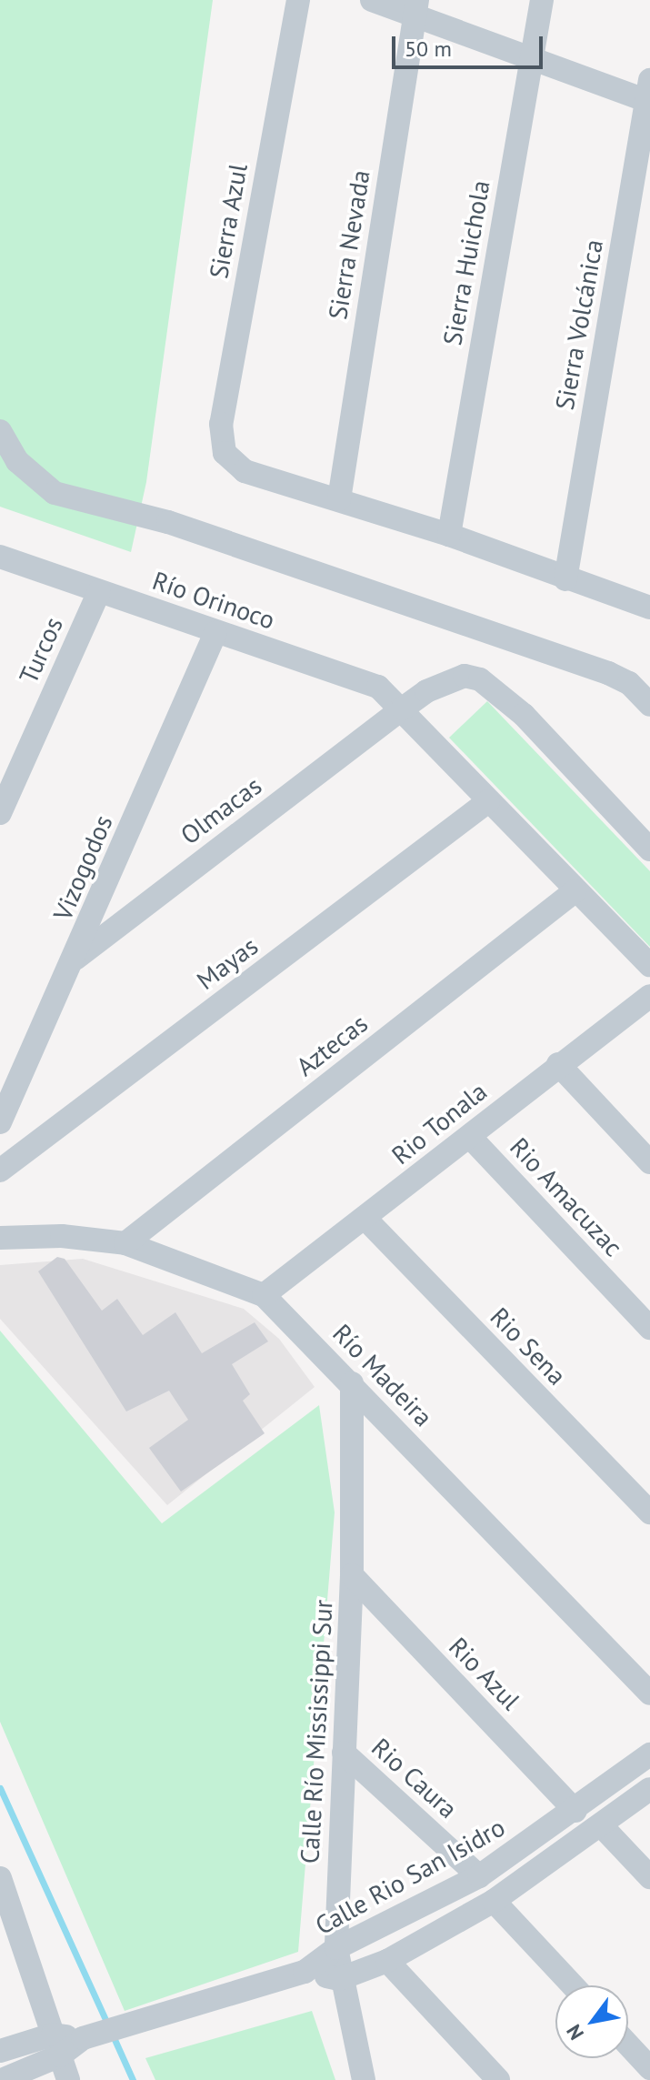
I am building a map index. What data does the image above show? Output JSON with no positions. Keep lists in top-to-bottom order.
{
  "streets": {
    "street": [
      "Sierra Azul",
      "Sierra Nevada",
      "Sierra Huichola",
      "Sierra Volcánica",
      "Río Orinoco",
      "Turcos",
      "Olmacas",
      "Vizogodos",
      "Mayas",
      "Aztecas",
      "Rio Tonala",
      "Rio Amacuzac",
      "Rio Sena",
      "Río Madeira",
      "Rio Azul",
      "Calle Río Mississippi Sur",
      "Rio Caura",
      "Calle Rio San Isidro"
    ]
  },
  "crossings": [
    ["Sierra Azul", "Sierra Nevada"],
    ["Río Orinoco", "Turcos"],
    ["Río Orinoco", "Olmacas"],
    ["Río Orinoco", "Vizogodos"],
    ["Río Orinoco", "Mayas"],
    ["Río Orinoco", "Aztecas"],
    ["Olmacas", "Vizogodos"],
    ["Aztecas", "Río Madeira"],
    ["Rio Tonala", "Rio Amacuzac"],
    ["Rio Tonala", "Rio Sena"],
    ["Rio Tonala", "Río Madeira"],
    ["Río Madeira", "Calle Río Mississippi Sur"],
    ["Rio Azul", "Calle Río Mississippi Sur"],
    ["Rio Azul", "Calle Rio San Isidro"],
    ["Calle Río Mississippi Sur", "Rio Caura"],
    ["Calle Río Mississippi Sur", "Calle Rio San Isidro"],
    ["Rio Caura", "Calle Rio San Isidro"]
  ],
  "scale_bar": "50 m",
  "north": "bottom left"
}
